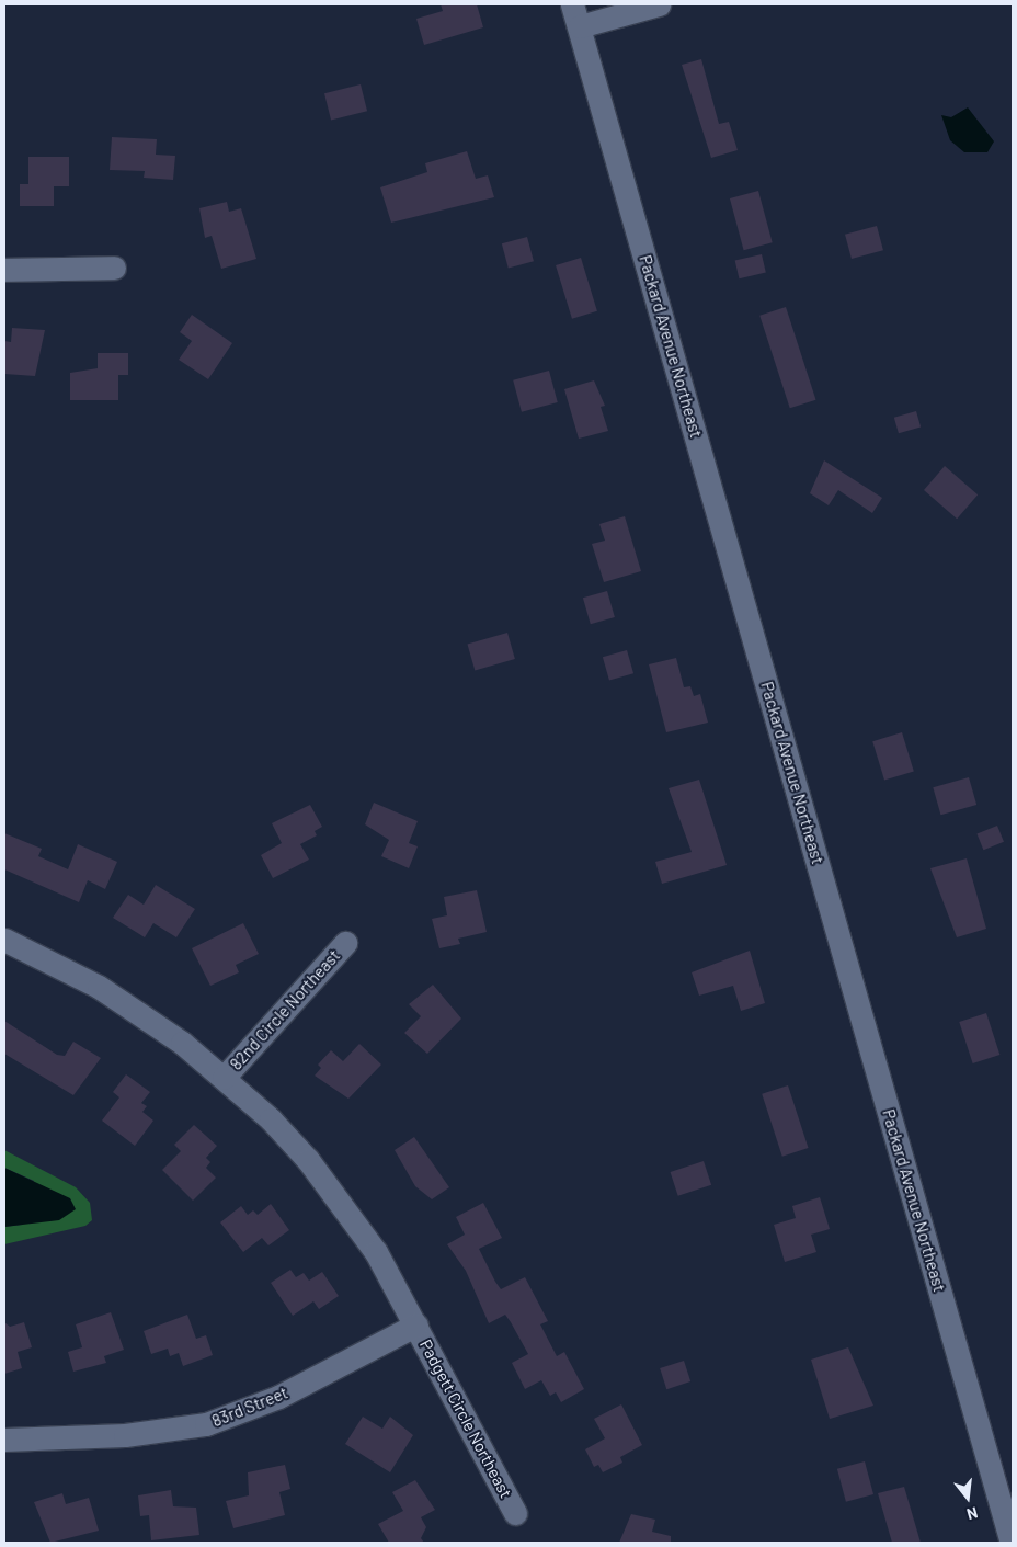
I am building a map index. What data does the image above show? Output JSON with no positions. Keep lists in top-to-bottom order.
{
  "streets": {
    "street": [
      "Packard Avenue Northeast",
      "82nd Circle Northeast",
      "83rd Street",
      "Padgett Circle Northeast"
    ]
  },
  "crossings": [
    ["82nd Circle Northeast", "Padgett Circle Northeast"],
    ["83rd Street", "Padgett Circle Northeast"]
  ],
  "north": "bottom"
}
